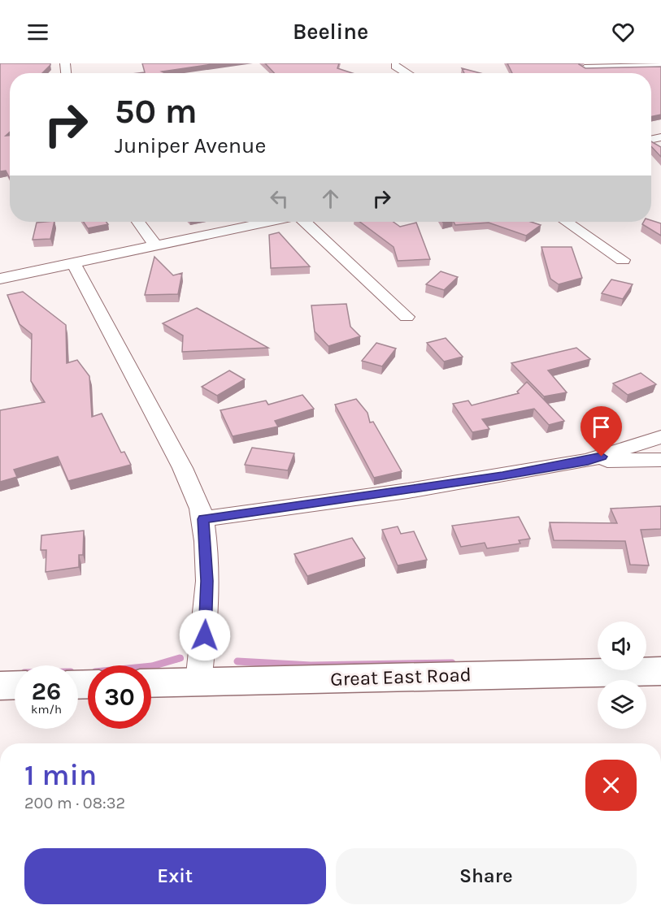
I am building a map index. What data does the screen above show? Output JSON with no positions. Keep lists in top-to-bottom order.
{
  "streets": {
    "main road": ["Great East Road"]
  },
  "page": {
    "header": "Beeline",
    "turn": ["50 m", "Juniper Avenue"],
    "speed": "26 km/h",
    "limit": "30",
    "heading": ["1 min", "200 m · 08:32"],
    "buttons": ["Exit", "Share"]
  }
}
